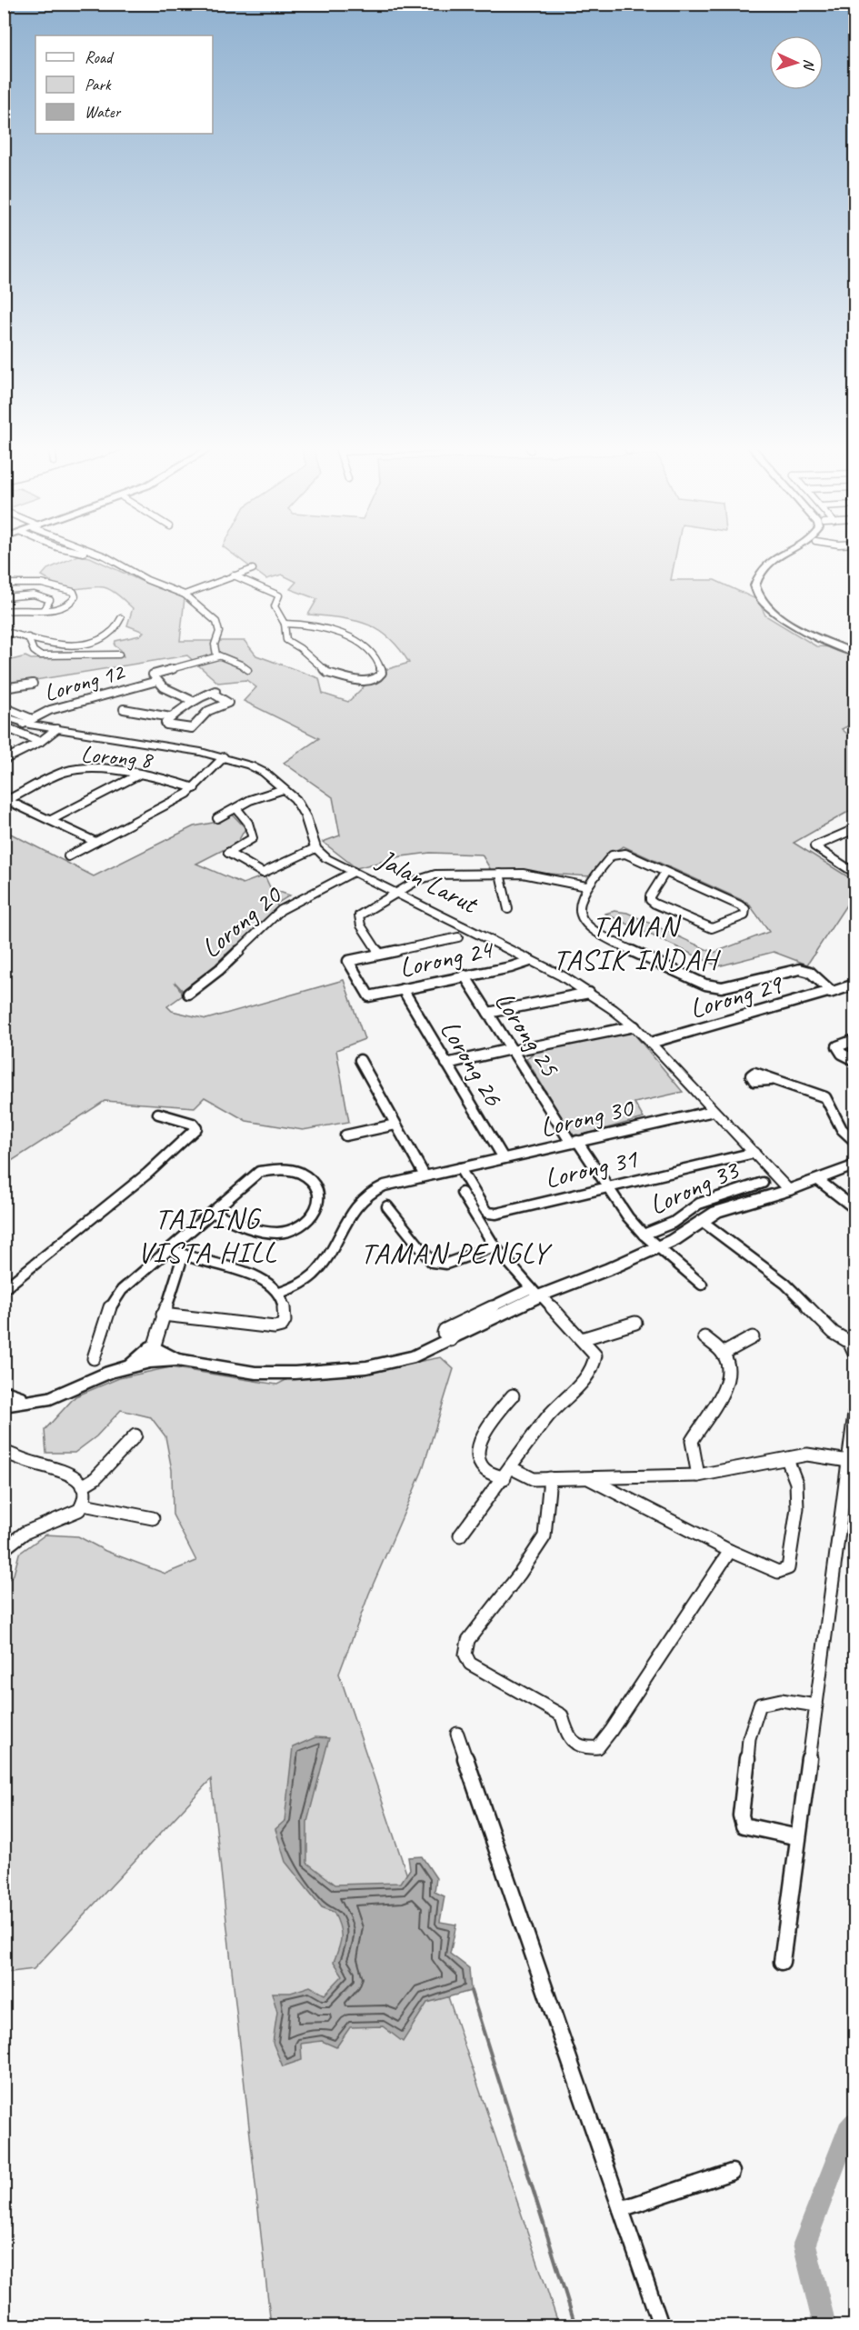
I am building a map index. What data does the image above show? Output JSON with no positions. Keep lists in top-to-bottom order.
{
  "streets": {
    "main road": ["Jalan Larut"],
    "street": [
      "Lorong 12",
      "Lorong 8",
      "Lorong 20",
      "Lorong 24",
      "Lorong 29",
      "Lorong 25",
      "Lorong 26",
      "Lorong 30",
      "Lorong 31",
      "Lorong 33"
    ]
  },
  "crossings": [
    ["Jalan Larut", "Lorong 20"],
    ["Jalan Larut", "Lorong 24"],
    ["Jalan Larut", "Lorong 29"],
    ["Jalan Larut", "Lorong 30"],
    ["Jalan Larut", "Lorong 31"],
    ["Lorong 24", "Lorong 25"],
    ["Lorong 24", "Lorong 26"],
    ["Lorong 25", "Lorong 30"],
    ["Lorong 25", "Lorong 31"],
    ["Lorong 25", "Lorong 33"],
    ["Lorong 26", "Lorong 30"],
    ["Lorong 30", "Lorong 31"]
  ],
  "districts": ["TAMAN TASIK INDAH", "TAIPING VISTA HILL", "TAMAN PENGLY"],
  "legend": ["Road", "Park", "Water"],
  "north": "right"
}
